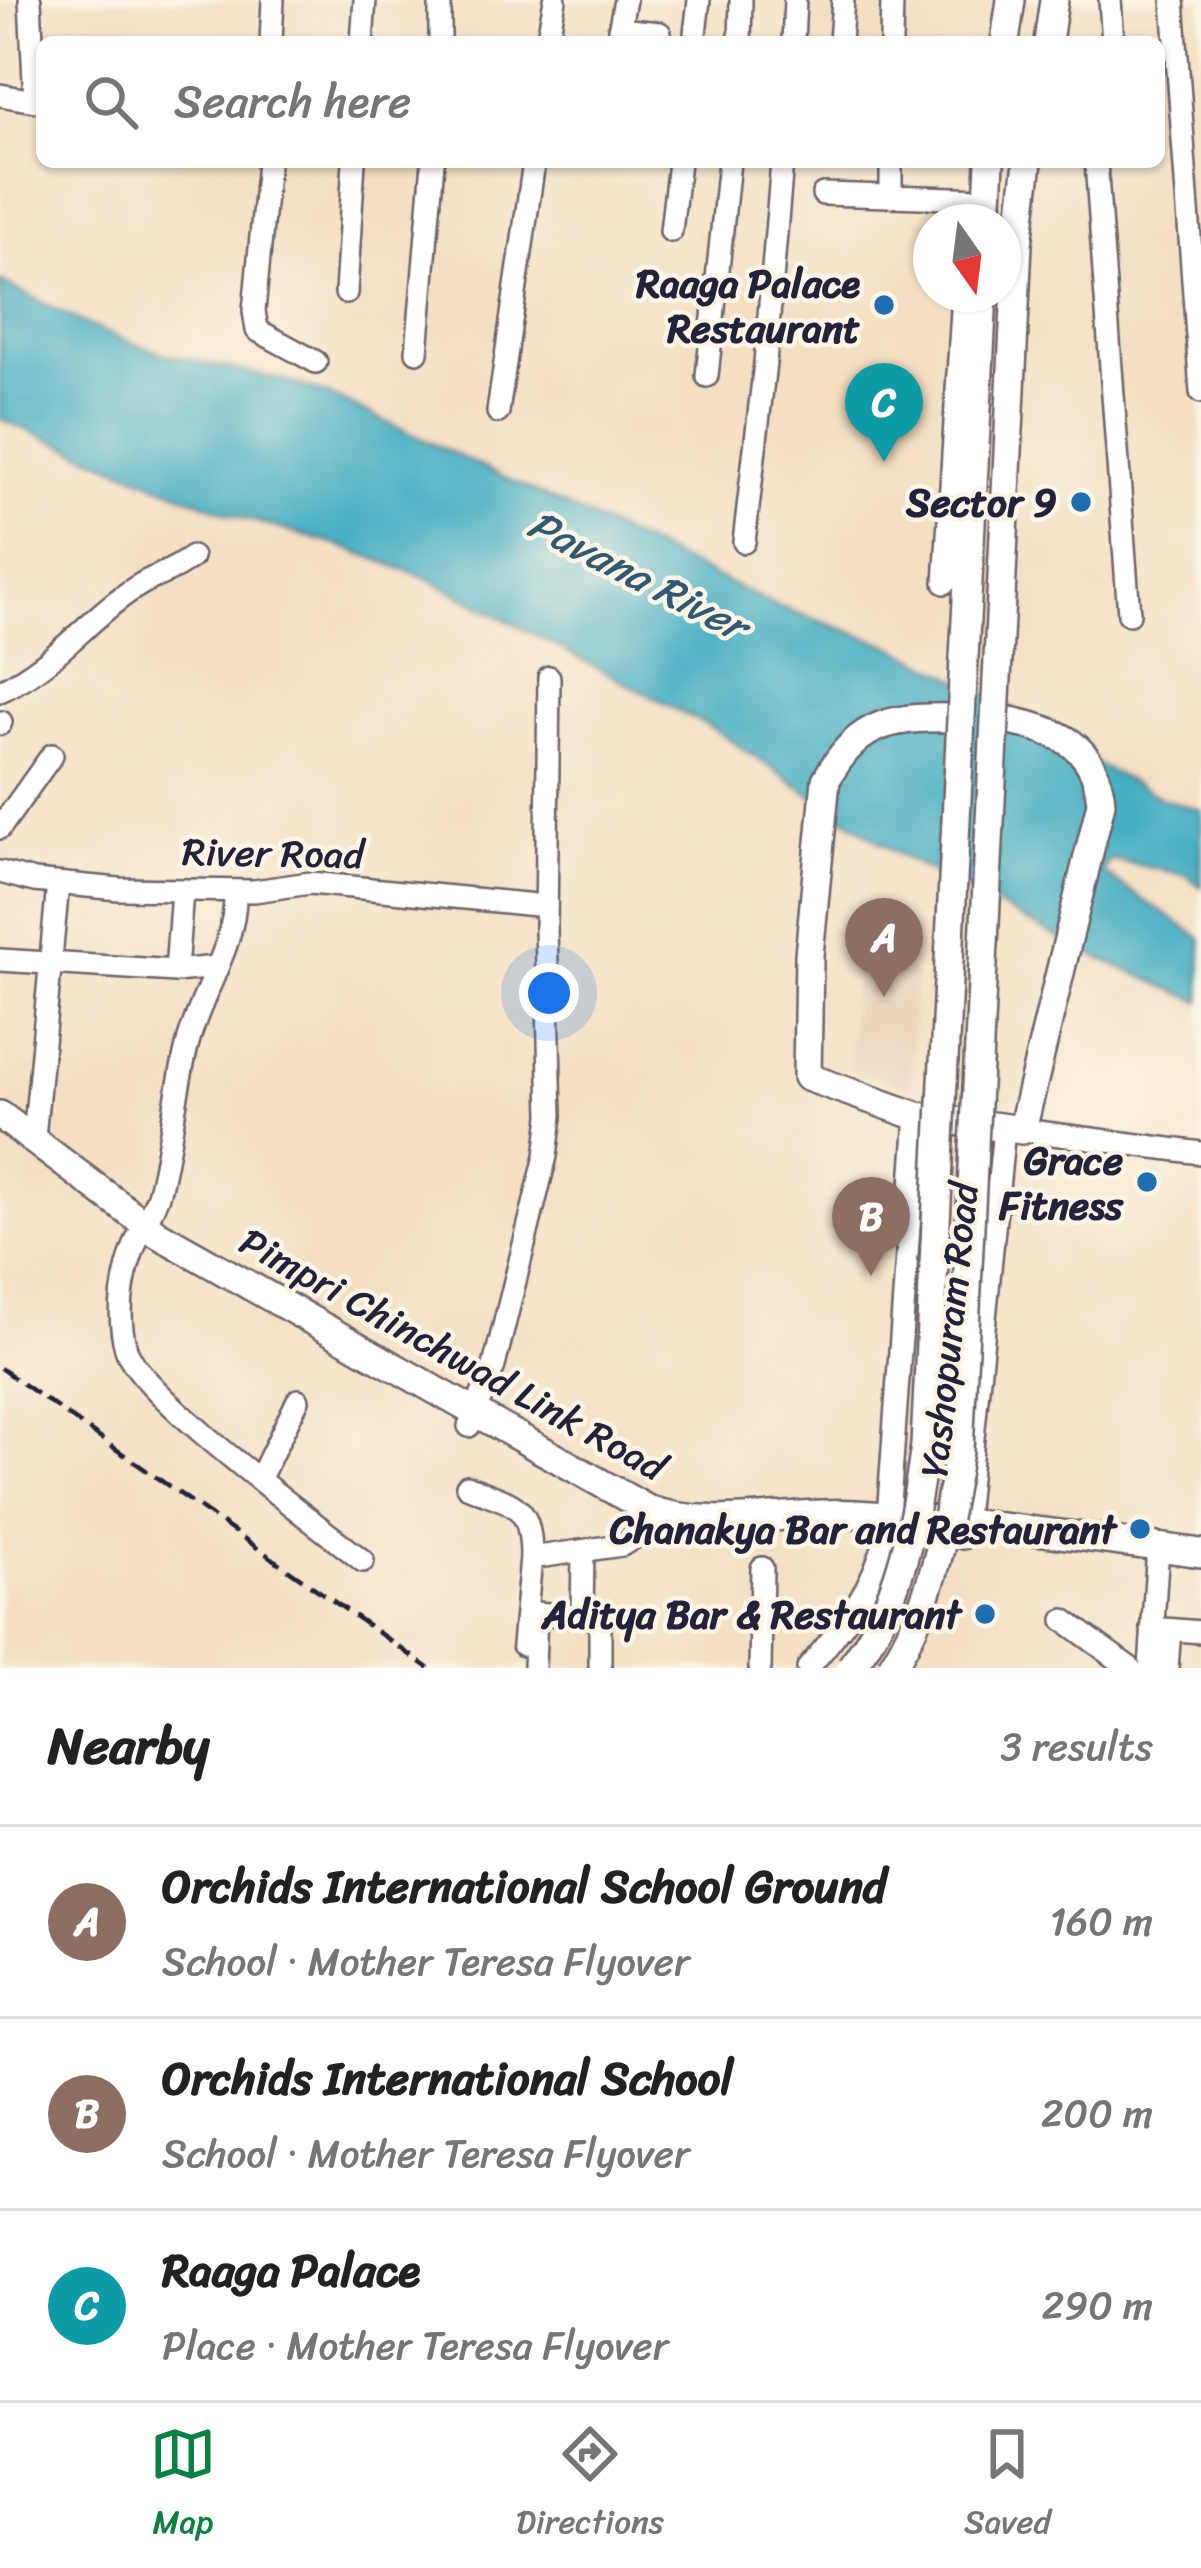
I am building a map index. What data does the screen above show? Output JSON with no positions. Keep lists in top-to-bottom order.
{
  "streets": {
    "main road": ["Pimpri Chinchwad Link Road"],
    "street": ["River Road", "Yashopuram Road"]
  },
  "crossings": [
    ["Yashopuram Road", "Pimpri Chinchwad Link Road"]
  ],
  "water": ["Pavana River"],
  "places": [
    "Raaga Palace Restaurant",
    "Sector 9",
    "Grace Fitness",
    "Chanakya Bar and Restaurant",
    "Aditya Bar & Restaurant"
  ],
  "north": "bottom",
  "page": {
    "search": "Search here",
    "pins": ["C", "A", "B"],
    "heading": ["Nearby", "3 results"],
    "list": [
      {
        "mark": "A",
        "name": "Orchids International School Ground",
        "note": "School · Mother Teresa Flyover",
        "value": "160 m"
      },
      {
        "mark": "B",
        "name": "Orchids International School",
        "note": "School · Mother Teresa Flyover",
        "value": "200 m"
      },
      {
        "mark": "C",
        "name": "Raaga Palace",
        "note": "Place · Mother Teresa Flyover",
        "value": "290 m"
      }
    ],
    "nav": ["Map", "Directions", "Saved"]
  }
}
